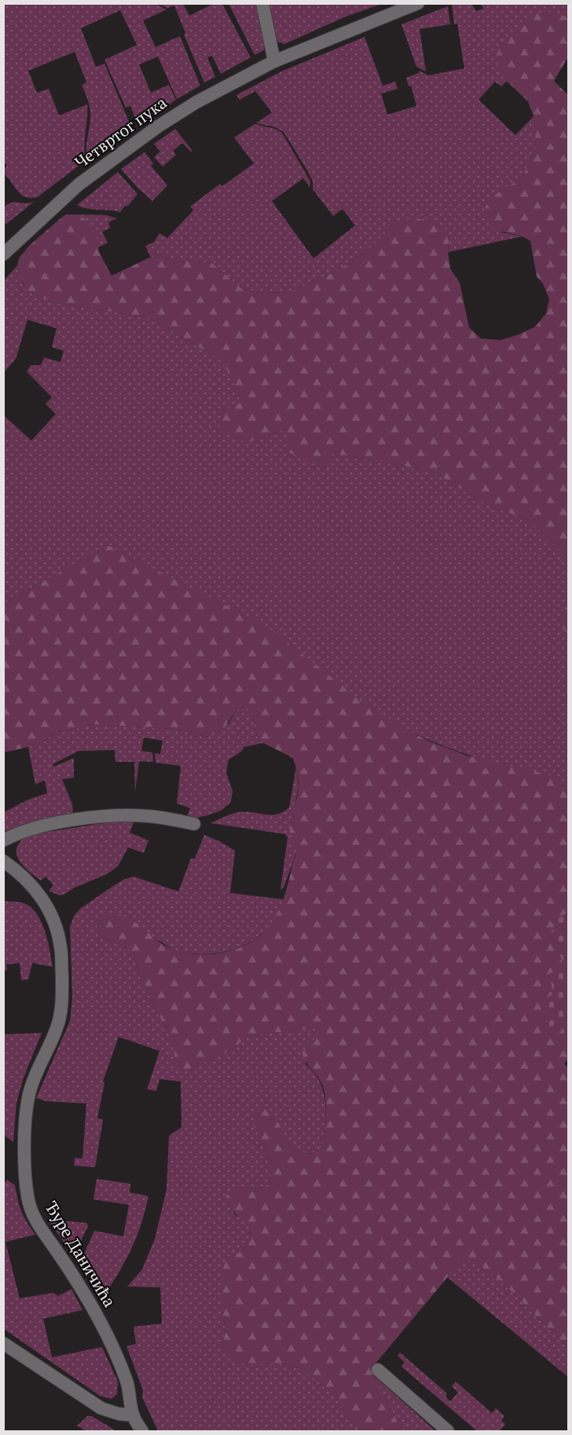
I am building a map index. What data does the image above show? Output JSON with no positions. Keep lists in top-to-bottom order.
{
  "streets": {
    "street": ["Четвртог пука", "Ђуре Даничића"]
  }
}
